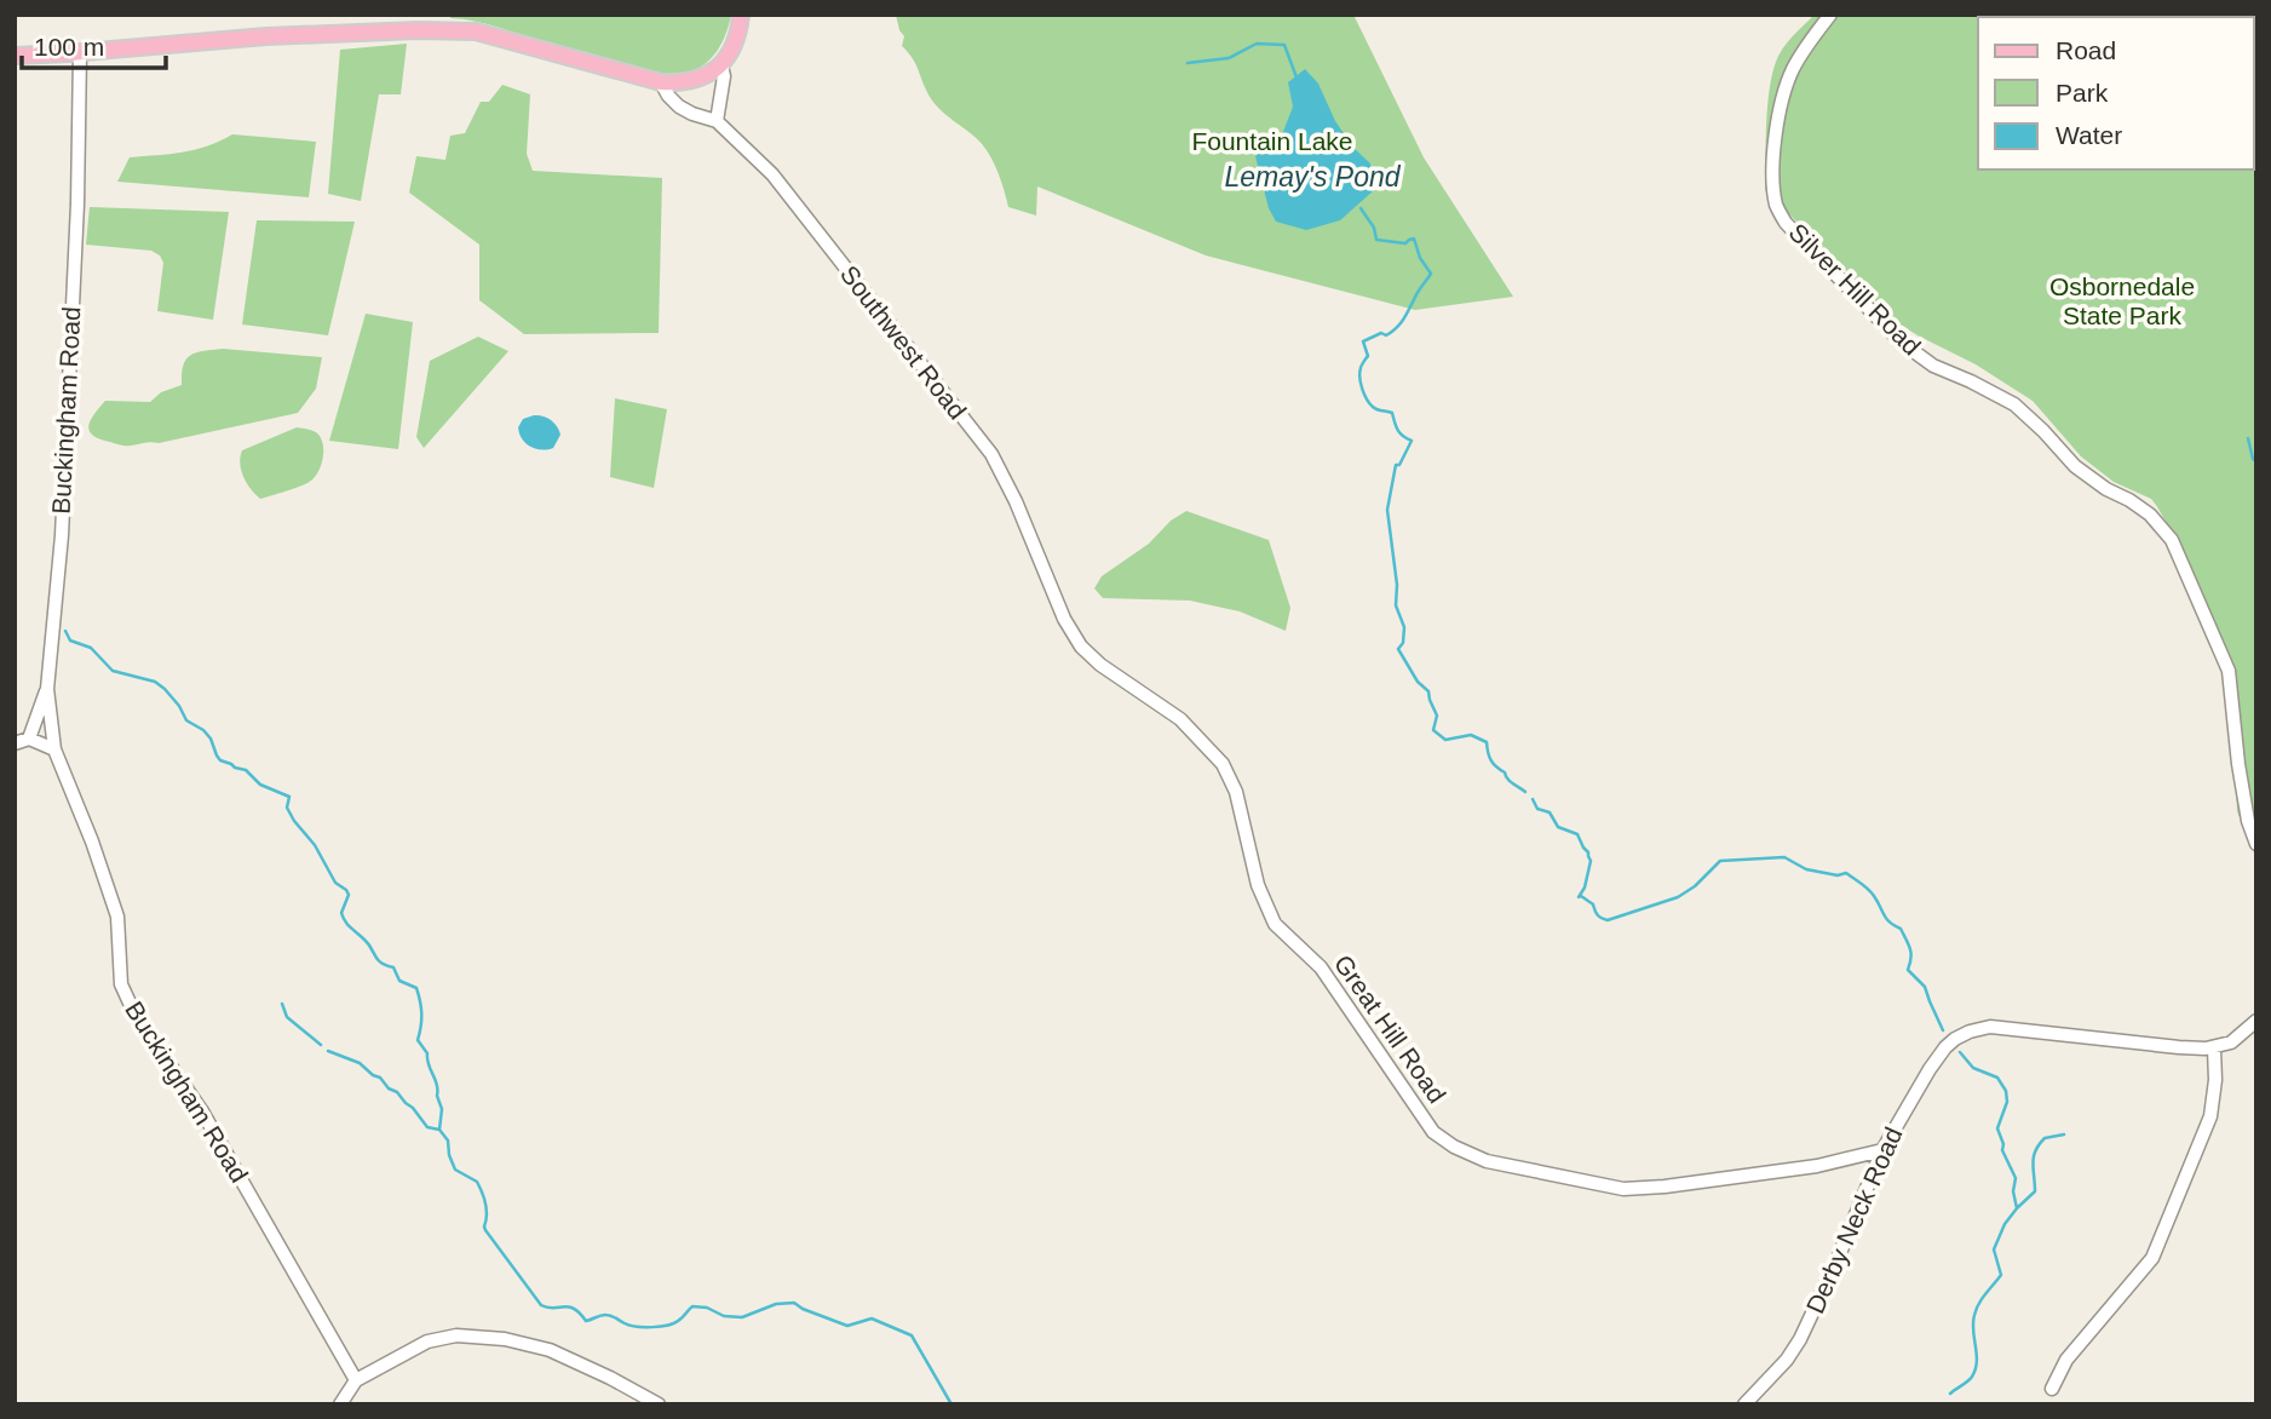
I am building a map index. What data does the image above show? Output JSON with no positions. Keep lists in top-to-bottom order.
{
  "streets": {
    "street": [
      "Silver Hill Road",
      "Southwest Road",
      "Buckingham Road",
      "Great Hill Road",
      "Derby Neck Road"
    ]
  },
  "crossings": [
    ["Southwest Road", "Great Hill Road"],
    ["Great Hill Road", "Derby Neck Road"]
  ],
  "water": ["Lemay's Pond"],
  "parks": ["Fountain Lake", "Osbornedale State Park"],
  "legend": ["Road", "Park", "Water"],
  "scale_bar": "100 m"
}
